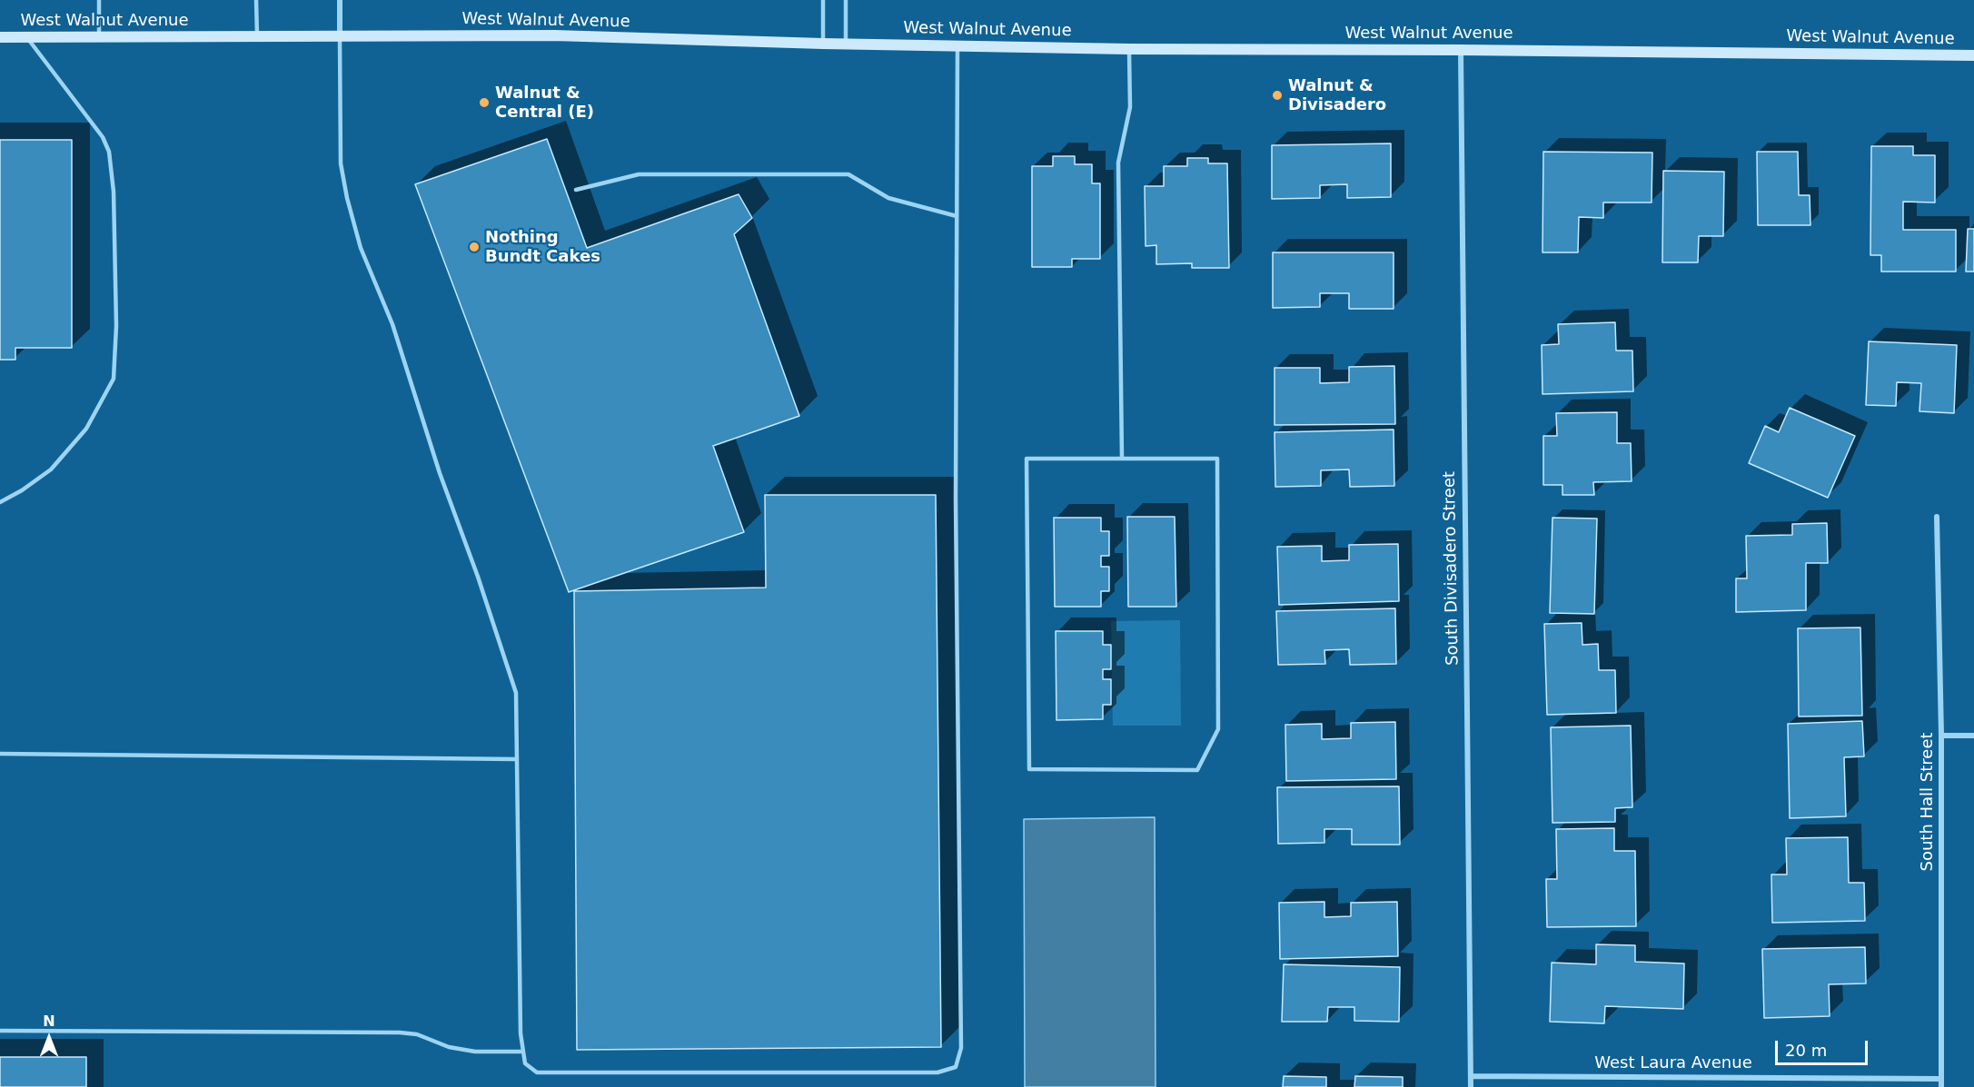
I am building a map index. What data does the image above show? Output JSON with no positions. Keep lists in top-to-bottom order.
{
  "streets": {
    "main road": ["West Walnut Avenue"],
    "street": ["South Divisadero Street", "South Hall Street", "West Laura Avenue"]
  },
  "crossings": [
    ["West Walnut Avenue", "South Divisadero Street"],
    ["South Divisadero Street", "West Laura Avenue"],
    ["South Hall Street", "West Laura Avenue"]
  ],
  "places": ["Walnut & Divisadero", "Walnut & Central (E)", "Nothing Bundt Cakes"],
  "scale_bar": "20 m",
  "north": "top"
}
